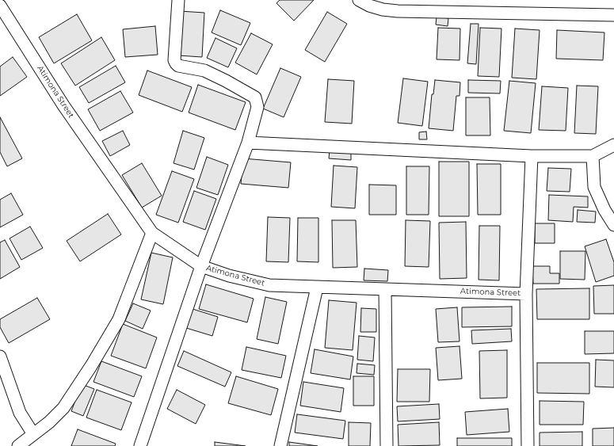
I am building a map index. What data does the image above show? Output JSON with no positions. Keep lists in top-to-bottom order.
{
  "streets": {
    "street": ["Atimona Street"]
  }
}
